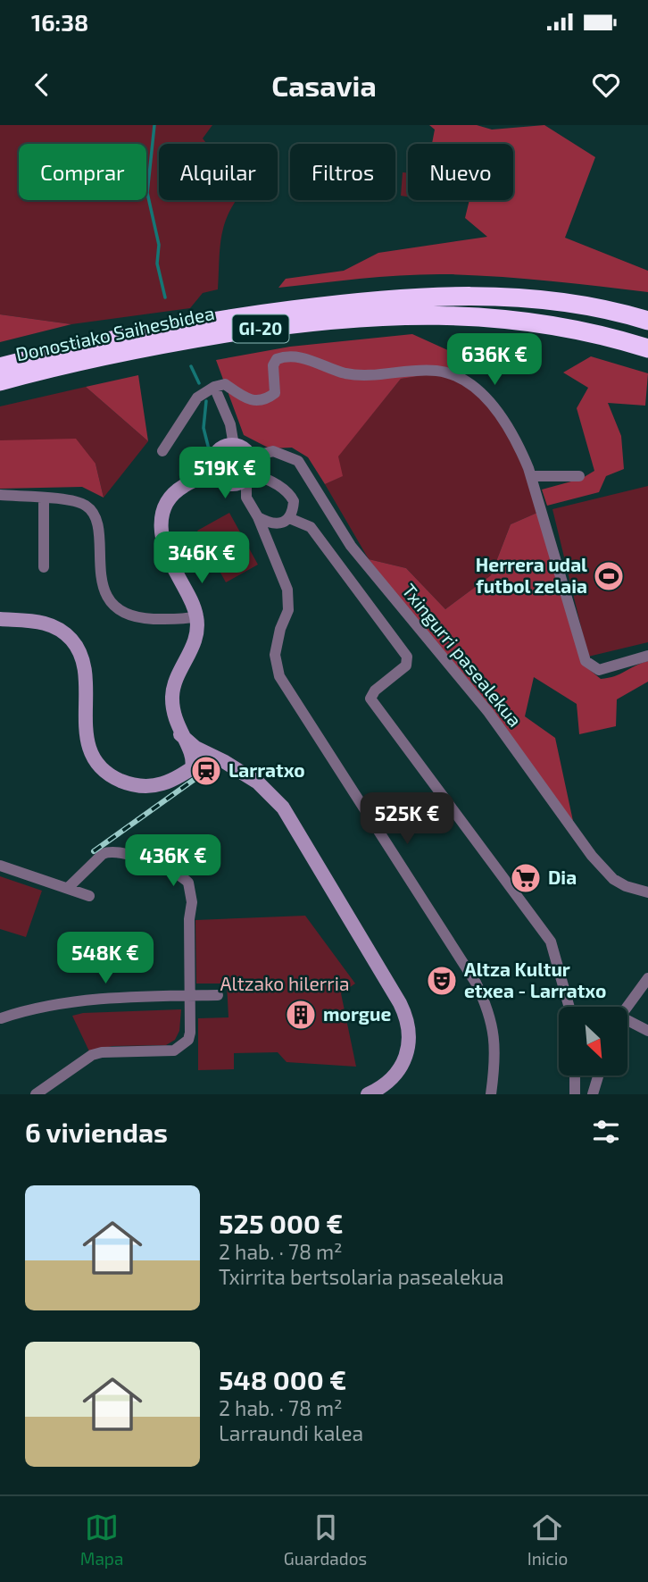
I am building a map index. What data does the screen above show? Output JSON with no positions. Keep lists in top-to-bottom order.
{
  "streets": {
    "highway": ["GI-20", "Donostiako Saihesbidea"],
    "street": ["Txingurri pasealekua"]
  },
  "parks": ["Altzako hilerria"],
  "places": {
    "sports": ["Herrera udal futbol zelaia"],
    "station": ["Larratxo"],
    "supermarket": ["Dia"],
    "theatre": ["Altza Kultur etxea - Larratxo"],
    "building": ["morgue"]
  },
  "north": "bottom right",
  "page": {
    "status": "16:38",
    "header": "Casavia",
    "chip": [
      "Comprar",
      "Alquilar",
      "Filtros",
      "Nuevo"
    ],
    "price": [
      "636K €",
      "519K €",
      "346K €",
      "525K €",
      "436K €",
      "548K €"
    ],
    "heading": "6 viviendas",
    "list": [
      {
        "name": "525 000 €",
        "note": "2 hab. · 78 m² · Txirrita bertsolaria pasealekua"
      },
      {
        "name": "548 000 €",
        "note": "2 hab. · 78 m² · Larraundi kalea"
      }
    ],
    "tabs": ["Mapa", "Guardados", "Inicio"]
  }
}
